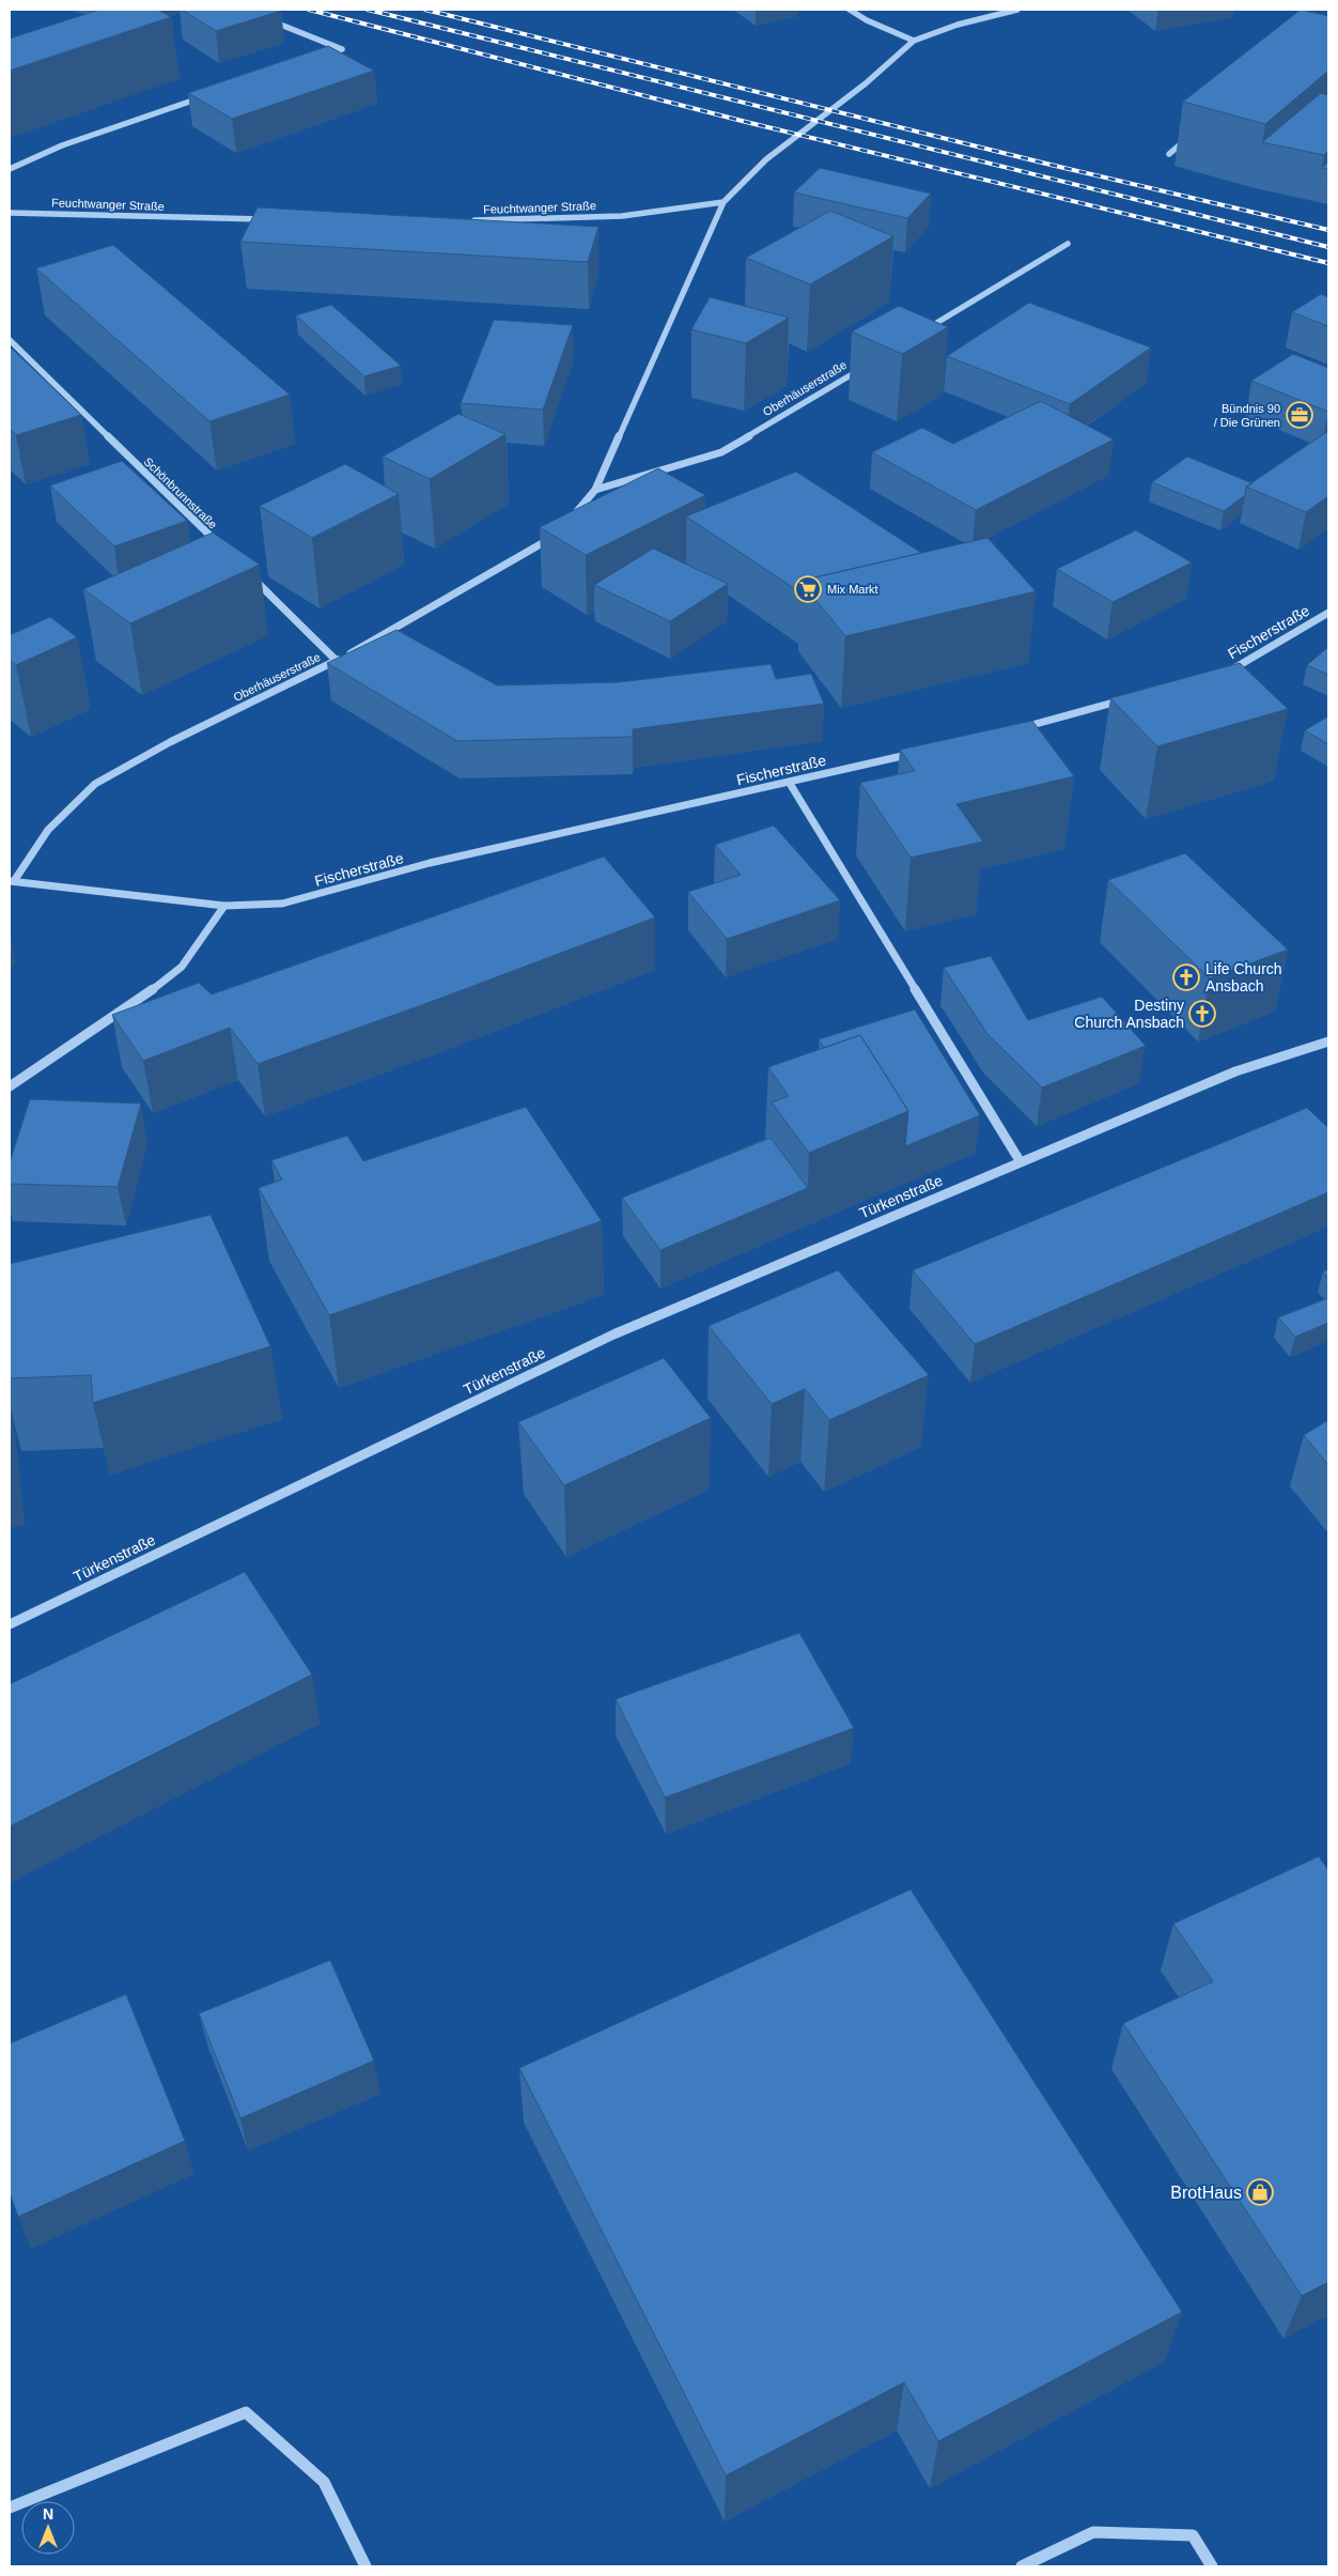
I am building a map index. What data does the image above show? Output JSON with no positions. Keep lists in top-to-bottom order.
{
  "streets": {
    "street": [
      "Feuchtwanger Straße",
      "Oberhäuserstraße",
      "Schönbrunnstraße",
      "Fischerstraße",
      "Türkenstraße"
    ]
  },
  "crossings": [
    ["Oberhäuserstraße", "Fischerstraße"]
  ],
  "places": {
    "office": ["Bündnis 90 / Die Grünen"],
    "supermarket": ["Mix Markt"],
    "church": ["Life Church Ansbach", "Destiny Church Ansbach"],
    "shop": ["BrotHaus"]
  },
  "north": "top"
}
